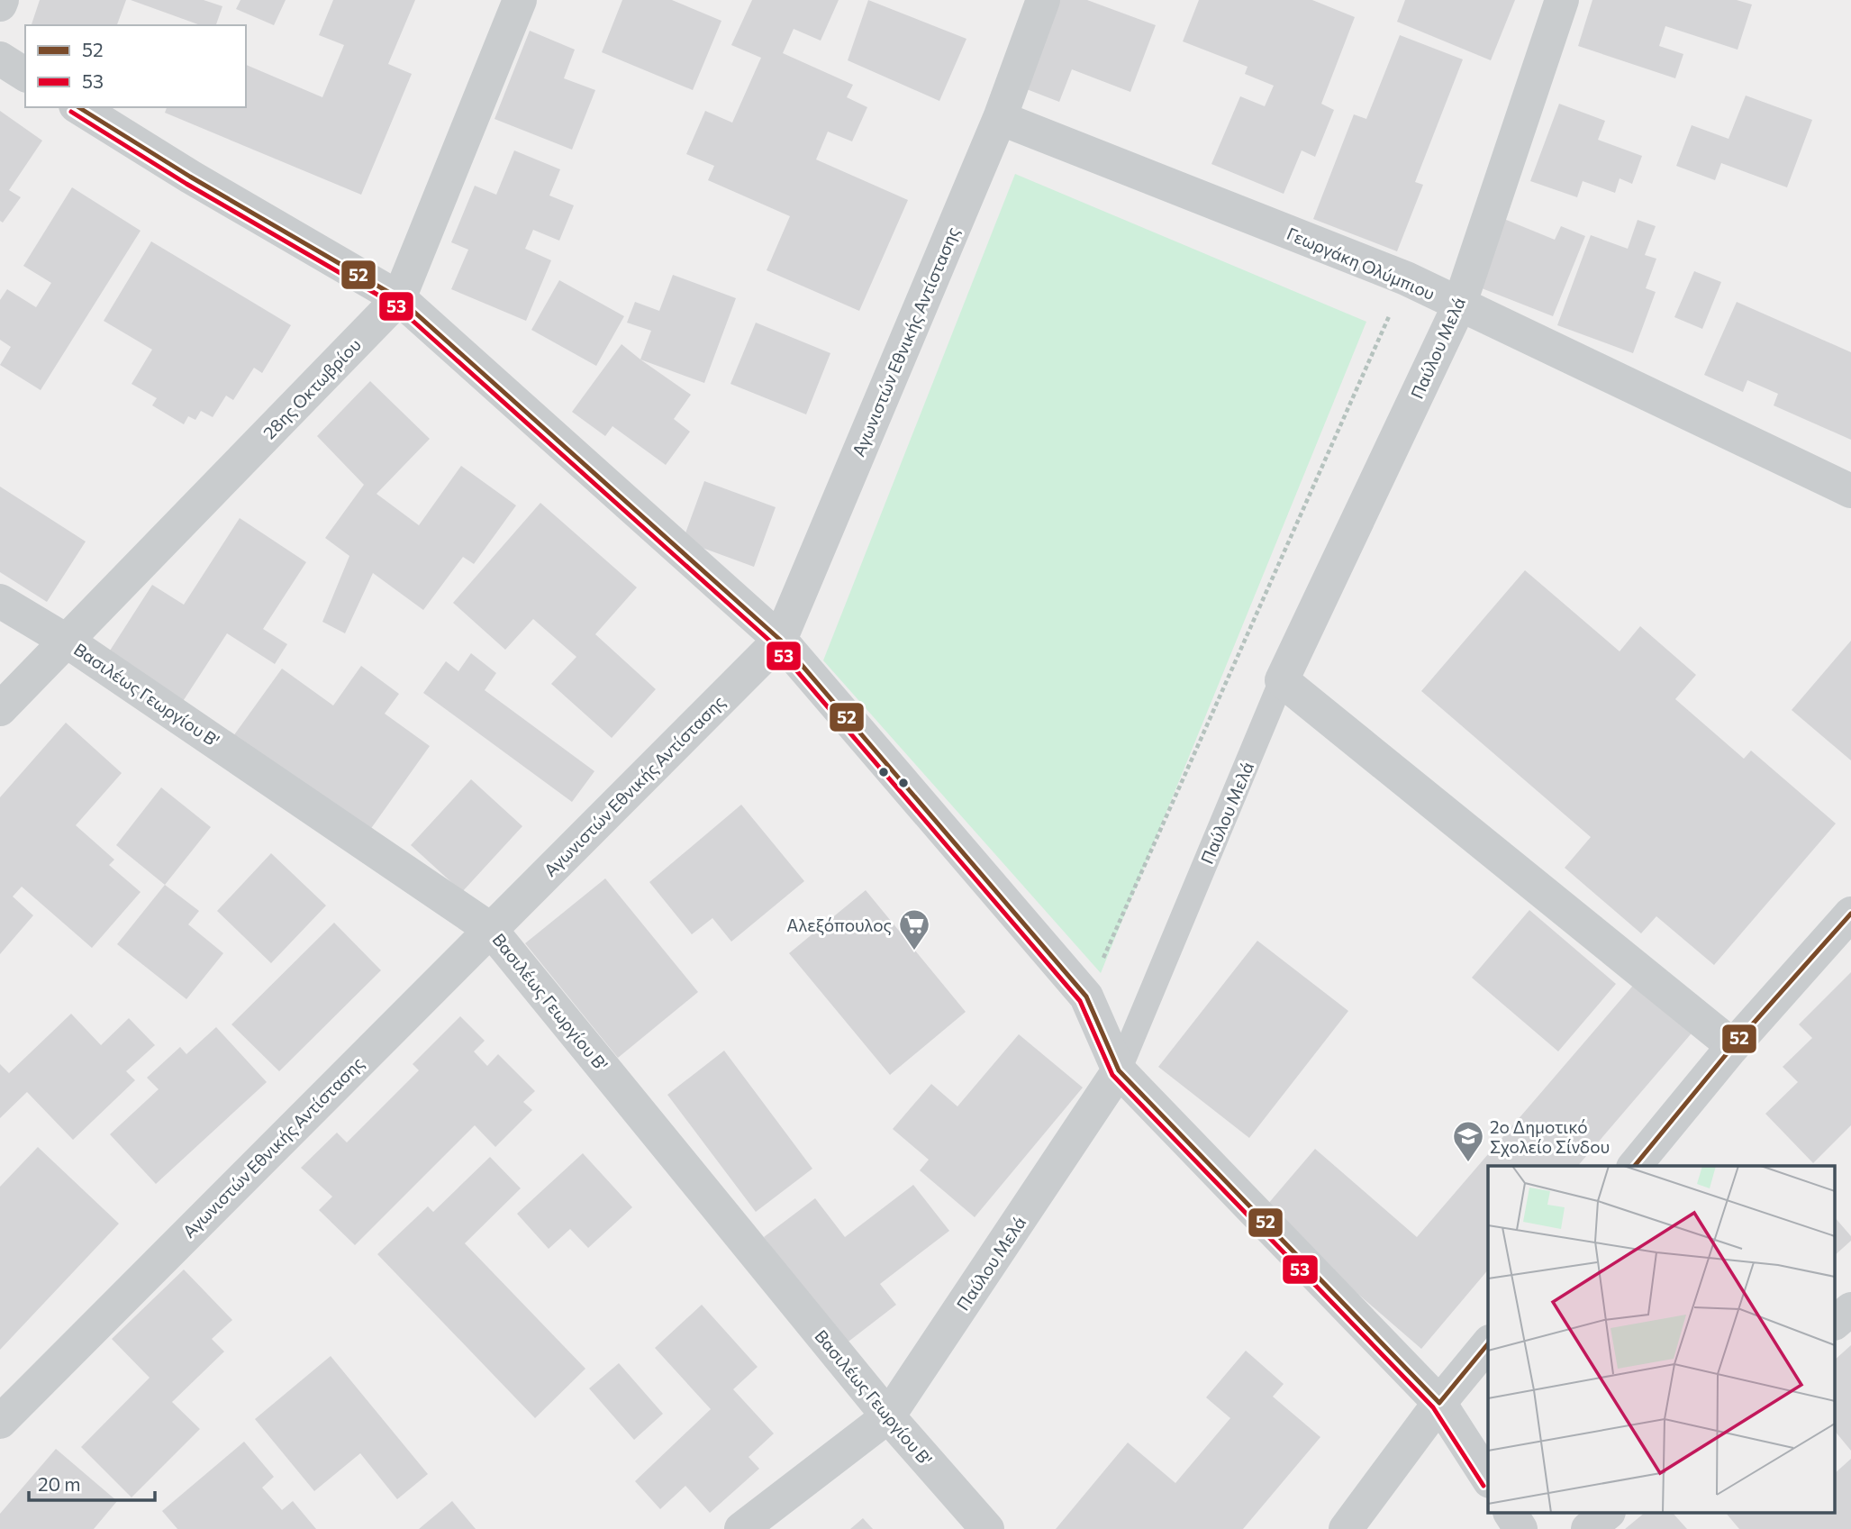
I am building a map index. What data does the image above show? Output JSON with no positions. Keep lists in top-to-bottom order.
{
  "streets": {
    "street": [
      "Γεωργάκη Ολύμπιου",
      "Αγωνιστών Εθνικής Αντίστασης",
      "Παύλου Μελά",
      "28ης Οκτωβρίου",
      "Βασιλέως Γεωργίου Β'"
    ]
  },
  "crossings": [
    ["Γεωργάκη Ολύμπιου", "Αγωνιστών Εθνικής Αντίστασης"],
    ["Γεωργάκη Ολύμπιου", "Παύλου Μελά"],
    ["Αγωνιστών Εθνικής Αντίστασης", "Βασιλέως Γεωργίου Β'"],
    ["Παύλου Μελά", "Βασιλέως Γεωργίου Β'"],
    ["28ης Οκτωβρίου", "Βασιλέως Γεωργίου Β'"]
  ],
  "places": {
    "supermarket": ["Αλεξόπουλος"],
    "school or university": ["2o Δημοτικό Σχολείο Σίνδου"]
  },
  "lines": ["transit line 52", "transit line 53"],
  "legend": ["52", "53"],
  "scale_bar": "20 m"
}
